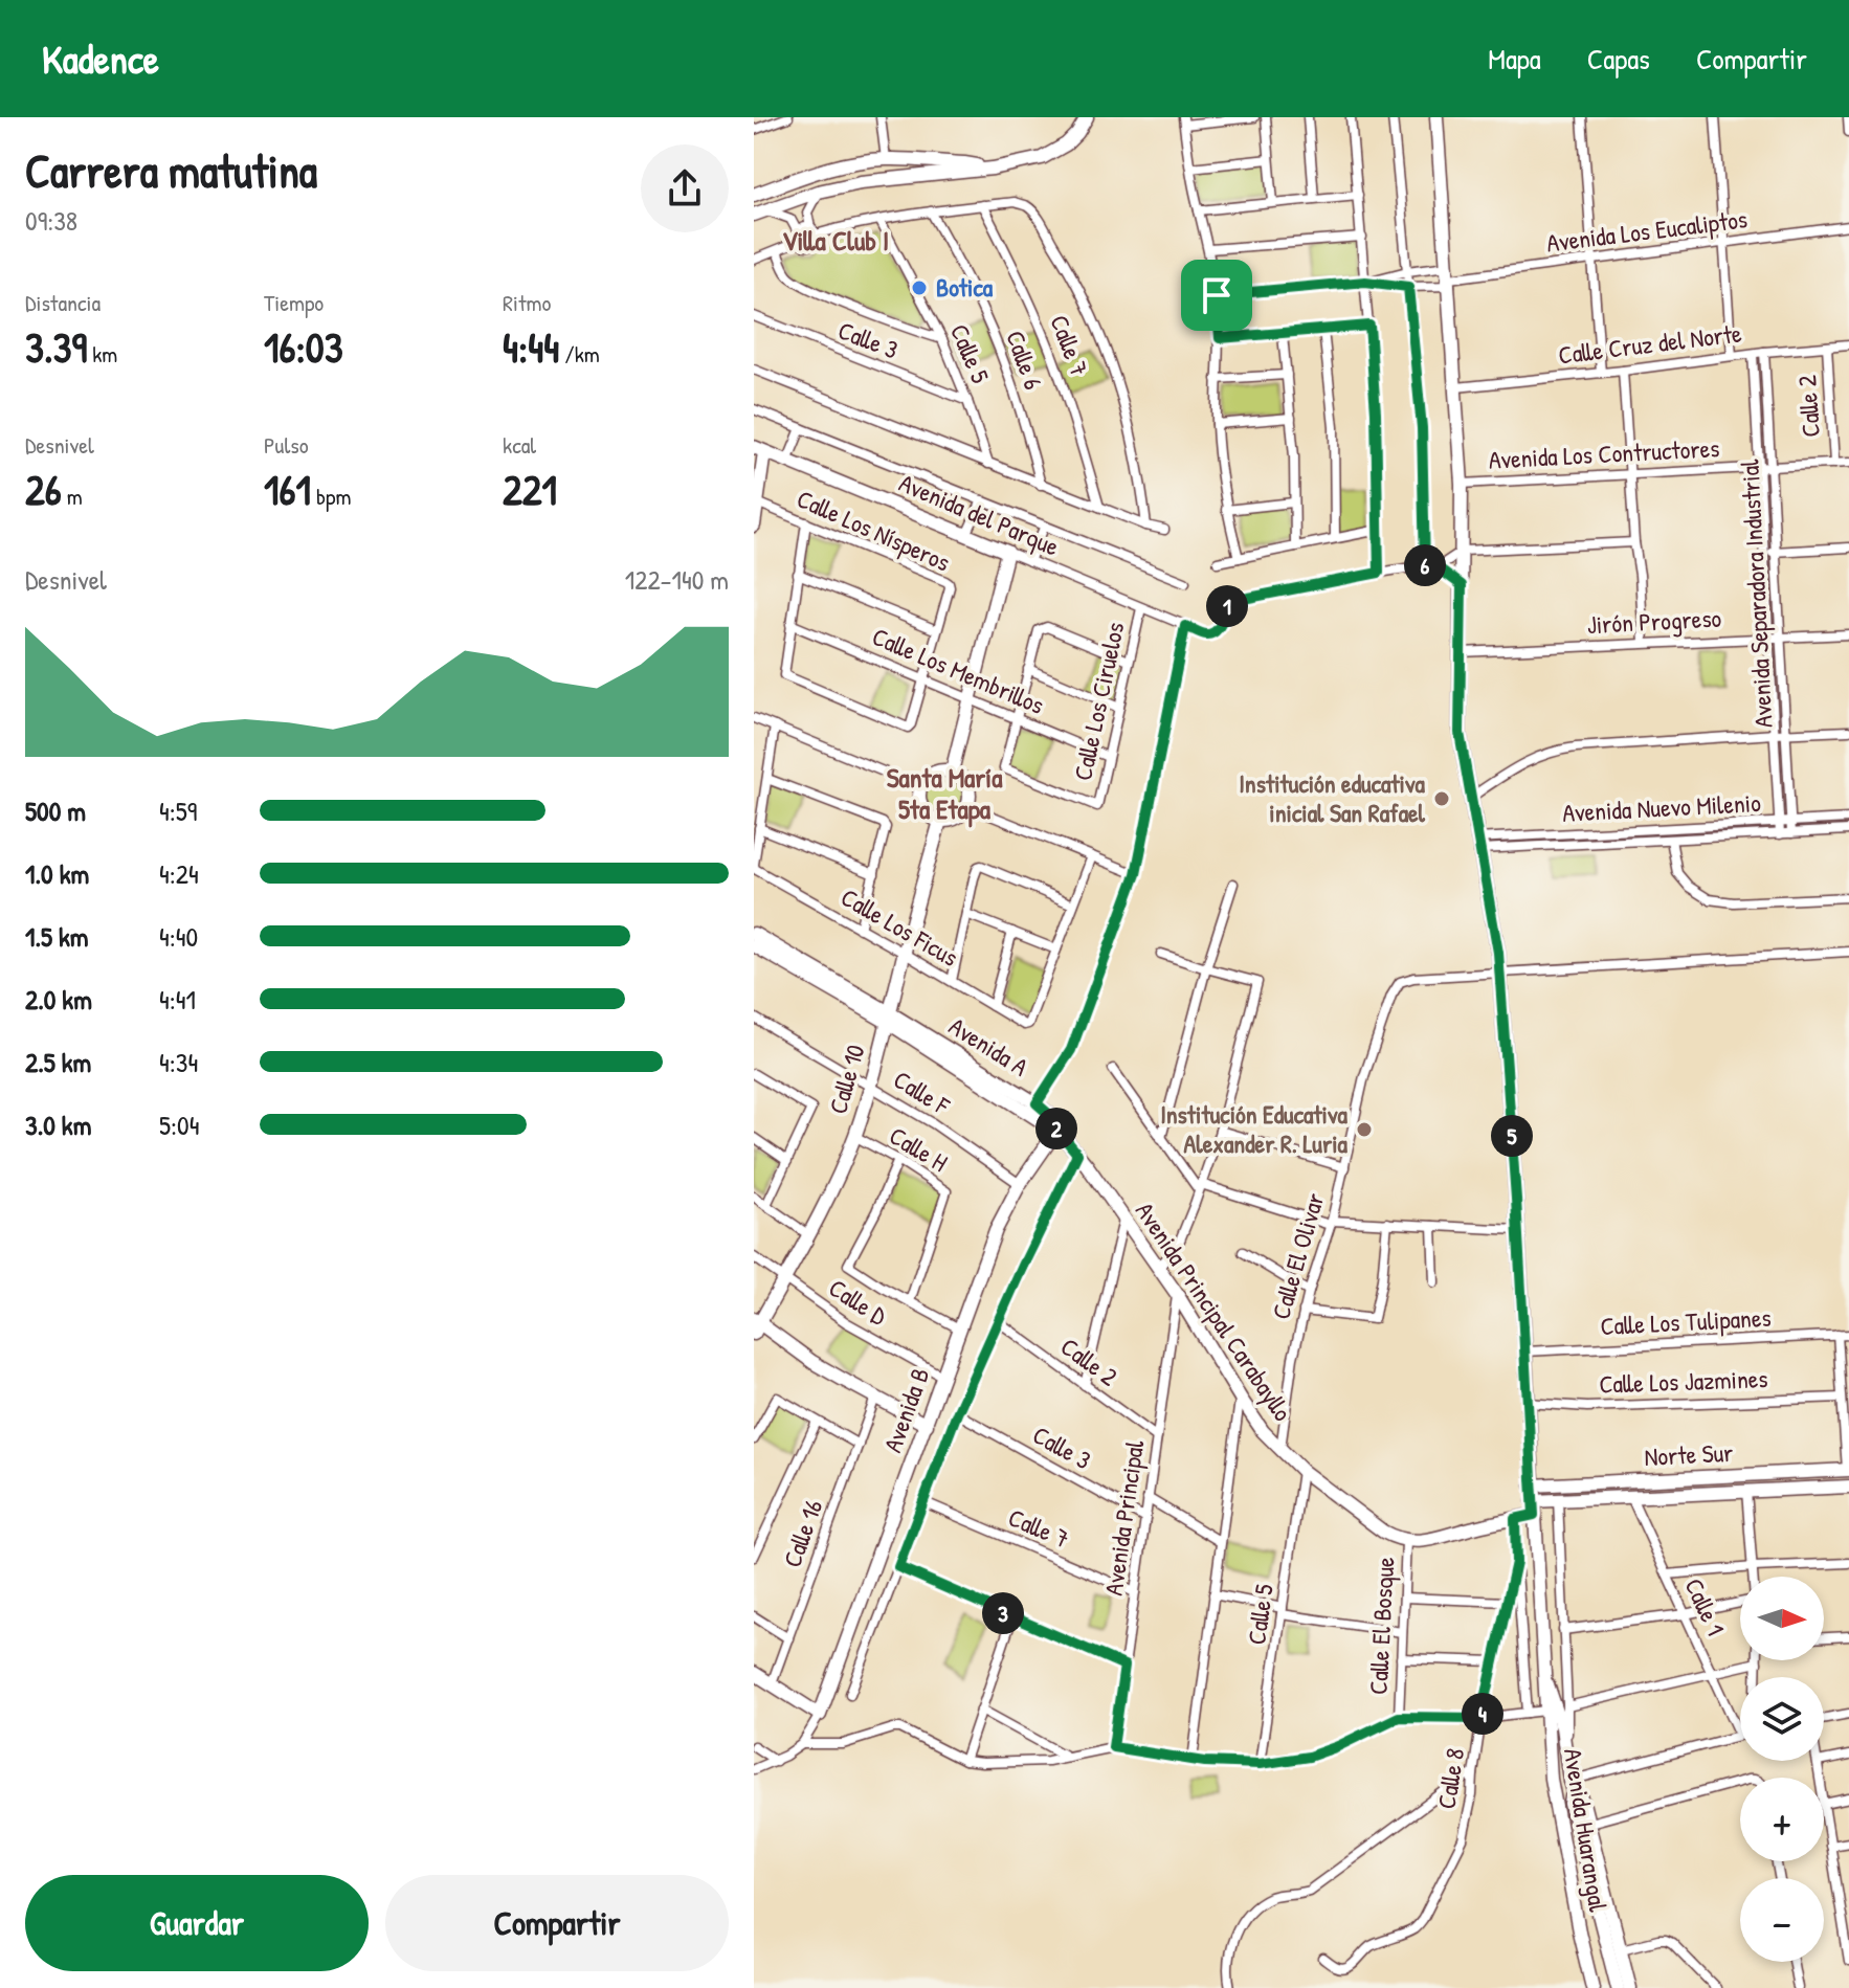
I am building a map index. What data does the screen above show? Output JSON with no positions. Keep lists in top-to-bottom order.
{
  "streets": {
    "street": [
      "Avenida Los Eucaliptos",
      "Calle 3",
      "Calle Cruz del Norte",
      "Calle 7",
      "Calle 5",
      "Calle 6",
      "Calle 2",
      "Avenida Los Contructores",
      "Avenida del Parque",
      "Calle Los Nísperos",
      "Avenida Separadora Industrial",
      "Jirón Progreso",
      "Calle Los Membrillos",
      "Calle Los Ciruelos",
      "Avenida Nuevo Milenio",
      "Calle Los Ficus",
      "Avenida A",
      "Calle 10",
      "Calle F",
      "Calle H",
      "Calle El Olivar",
      "Calle D",
      "Avenida Principal Carabayllo",
      "Calle Los Tulipanes",
      "Calle Los Jazmines",
      "Avenida B",
      "Norte Sur",
      "Avenida Principal",
      "Calle 16",
      "Calle 1",
      "Calle El Bosque",
      "Calle 8",
      "Avenida Huarangal"
    ]
  },
  "crossings": [
    ["Avenida Los Eucaliptos", "Avenida Huarangal"],
    ["Calle 3", "Calle 5"],
    ["Calle 3", "Avenida B"],
    ["Calle 3", "Avenida Principal"],
    ["Calle Cruz del Norte", "Calle 2"],
    ["Calle Cruz del Norte", "Avenida Separadora Industrial"],
    ["Calle Cruz del Norte", "Avenida Huarangal"],
    ["Calle 7", "Avenida B"],
    ["Calle 7", "Avenida Principal"],
    ["Calle 5", "Avenida Principal Carabayllo"],
    ["Calle 5", "Calle El Bosque"],
    ["Calle 2", "Avenida Los Contructores"],
    ["Calle 2", "Avenida B"],
    ["Calle 2", "Avenida Principal"],
    ["Avenida Los Contructores", "Avenida Separadora Industrial"],
    ["Avenida Los Contructores", "Avenida Huarangal"],
    ["Avenida del Parque", "Calle Los Ciruelos"],
    ["Calle Los Nísperos", "Calle Los Membrillos"],
    ["Avenida Separadora Industrial", "Jirón Progreso"],
    ["Avenida Separadora Industrial", "Avenida Nuevo Milenio"],
    ["Jirón Progreso", "Avenida Huarangal"],
    ["Calle Los Membrillos", "Calle Los Ciruelos"],
    ["Avenida Nuevo Milenio", "Avenida Huarangal"],
    ["Calle Los Ficus", "Calle 10"],
    ["Avenida A", "Calle 10"],
    ["Avenida A", "Avenida Principal Carabayllo"],
    ["Avenida A", "Avenida B"],
    ["Calle 10", "Calle F"],
    ["Calle 10", "Calle H"],
    ["Calle 10", "Calle D"],
    ["Calle F", "Avenida B"],
    ["Calle El Olivar", "Avenida Principal Carabayllo"],
    ["Calle El Olivar", "Avenida Huarangal"],
    ["Calle D", "Avenida B"],
    ["Avenida Principal Carabayllo", "Avenida B"],
    ["Avenida Principal Carabayllo", "Avenida Principal"],
    ["Avenida Principal Carabayllo", "Calle El Bosque"],
    ["Calle Los Tulipanes", "Avenida Huarangal"],
    ["Calle Los Jazmines", "Avenida Huarangal"],
    ["Norte Sur", "Calle 1"],
    ["Norte Sur", "Avenida Huarangal"],
    ["Avenida Principal", "Calle El Bosque"]
  ],
  "districts": ["Villa Club I", "Santa María 5ta Etapa"],
  "places": ["Botica", "Institución educativa inicial San Rafael", "Institución Educativa Alexander R. Luria"],
  "north": "right",
  "page": {
    "header": "Kadence",
    "nav": ["Mapa", "Capas", "Compartir"],
    "heading": ["Carrera matutina", "09:38"],
    "stats": [
      ["Distancia", "3.39 km"],
      ["Tiempo", "16:03"],
      ["Ritmo", "4:44 /km"],
      ["Desnivel", "26 m"],
      ["Pulso", "161 bpm"],
      ["kcal", "221"]
    ],
    "chart": ["Desnivel", "122–140 m"],
    "pins": [
      "6",
      "1",
      "2",
      "5",
      "3",
      "4"
    ],
    "list": [
      {
        "name": "500 m",
        "note": "4:59"
      },
      {
        "name": "1.0 km",
        "note": "4:24"
      },
      {
        "name": "1.5 km",
        "note": "4:40"
      },
      {
        "name": "2.0 km",
        "note": "4:41"
      },
      {
        "name": "2.5 km",
        "note": "4:34"
      },
      {
        "name": "3.0 km",
        "note": "5:04"
      }
    ],
    "map_buttons": ["+", "−"],
    "buttons": ["Guardar", "Compartir"]
  }
}
